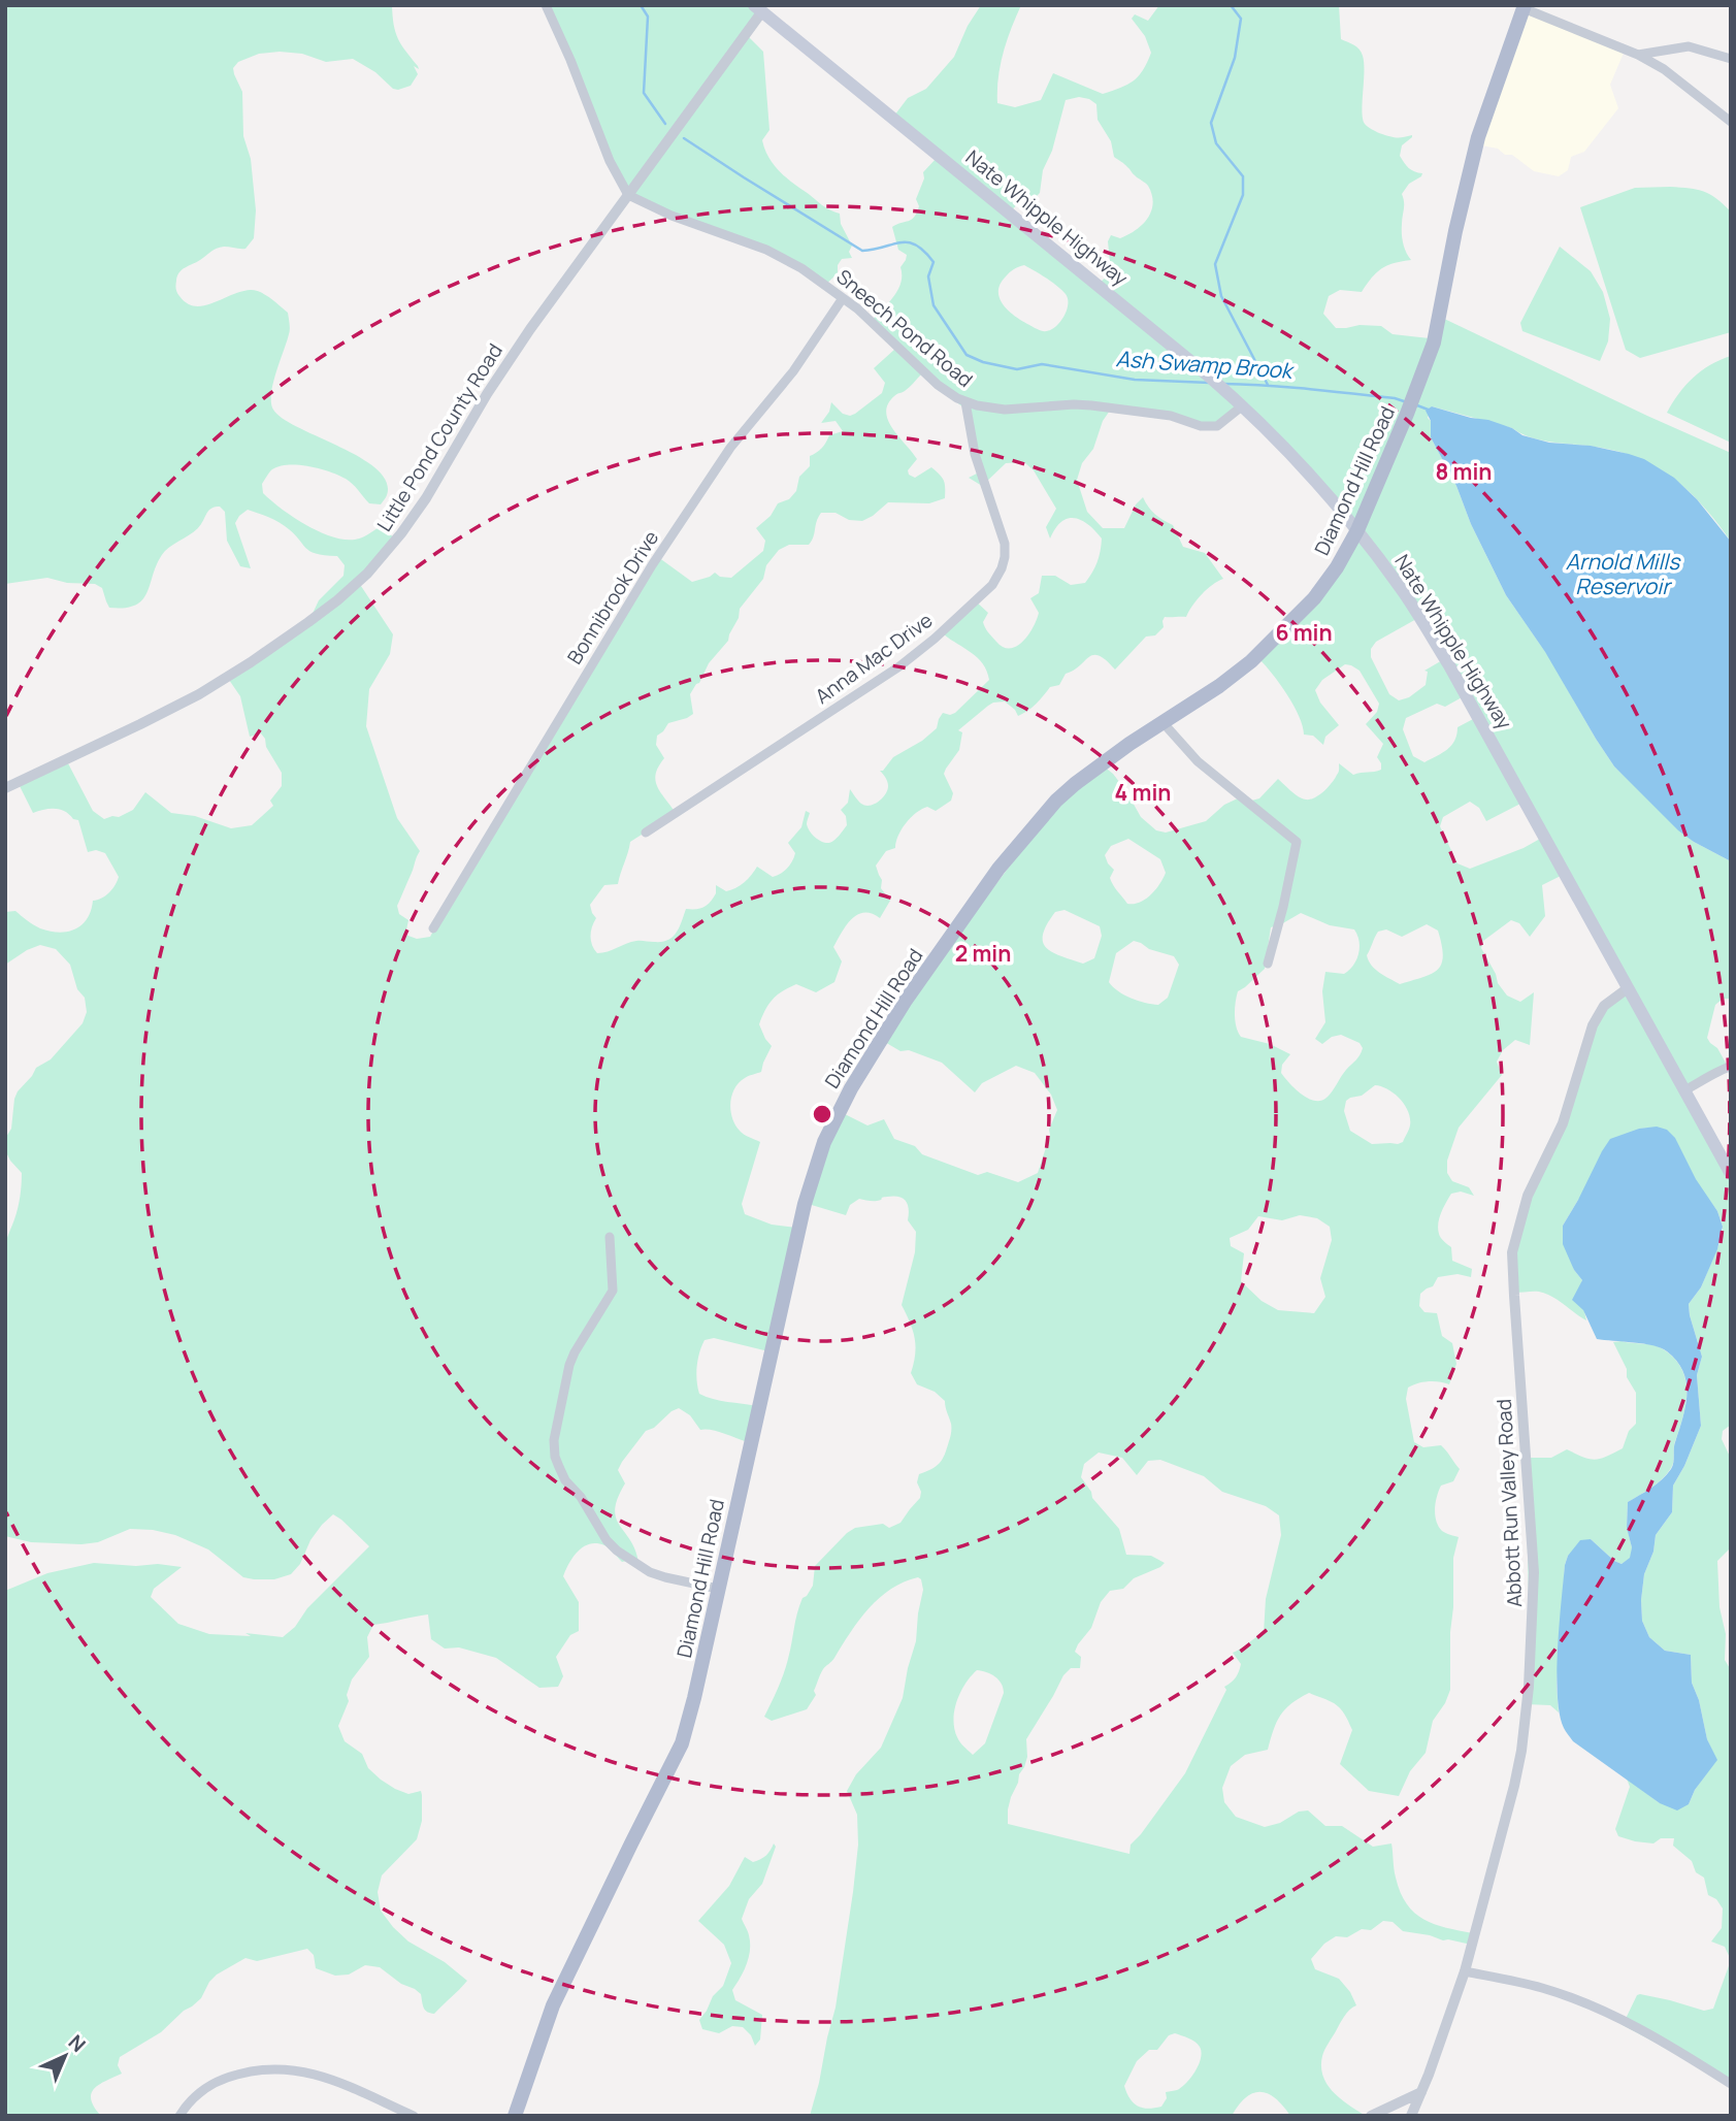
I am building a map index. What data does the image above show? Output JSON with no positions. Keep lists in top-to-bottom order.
{
  "streets": {
    "main road": ["Nate Whipple Highway", "Diamond Hill Road"],
    "street": [
      "Sneech Pond Road",
      "Little Pond County Road",
      "Bonnibrook Drive",
      "Anna Mac Drive",
      "Abbott Run Valley Road"
    ]
  },
  "crossings": [
    ["Nate Whipple Highway", "Sneech Pond Road"],
    ["Nate Whipple Highway", "Little Pond County Road"],
    ["Nate Whipple Highway", "Diamond Hill Road"],
    ["Nate Whipple Highway", "Abbott Run Valley Road"],
    ["Sneech Pond Road", "Little Pond County Road"],
    ["Sneech Pond Road", "Bonnibrook Drive"],
    ["Sneech Pond Road", "Anna Mac Drive"]
  ],
  "water": ["Ash Swamp Brook", "Arnold Mills Reservoir"],
  "north": "top right",
  "rings": [
    "8 min",
    "6 min",
    "4 min",
    "2 min"
  ]
}
